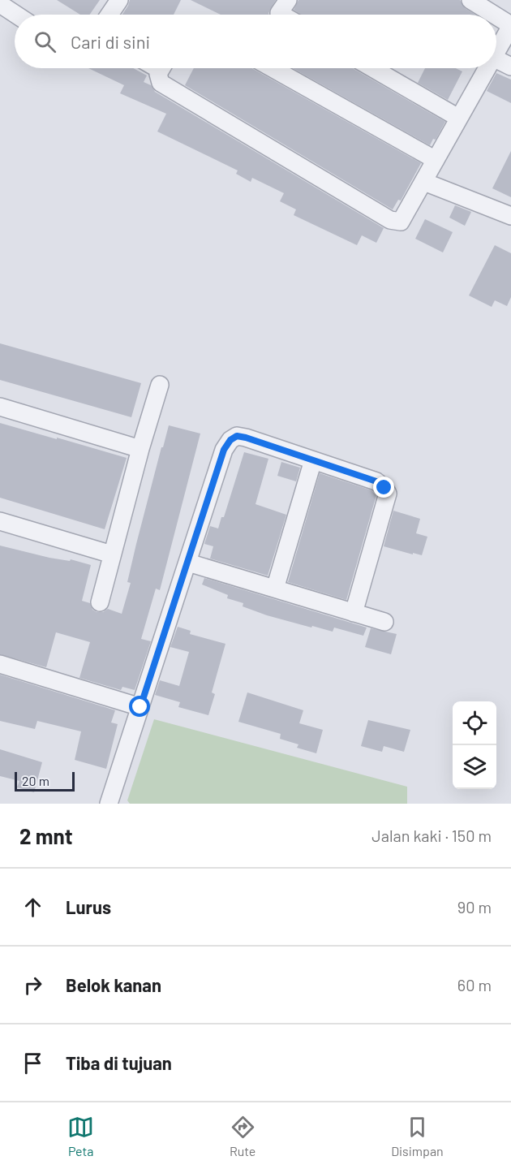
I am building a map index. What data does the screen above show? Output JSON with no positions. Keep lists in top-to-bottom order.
{
  "scale_bar": "20 m",
  "page": {
    "search": "Cari di sini",
    "scale": "20 m",
    "heading": ["2 mnt", "Jalan kaki · 150 m"],
    "list": [
      ["Lurus", "90 m"],
      ["Belok kanan", "60 m"],
      "Tiba di tujuan"
    ],
    "nav": ["Peta", "Rute", "Disimpan"]
  }
}
